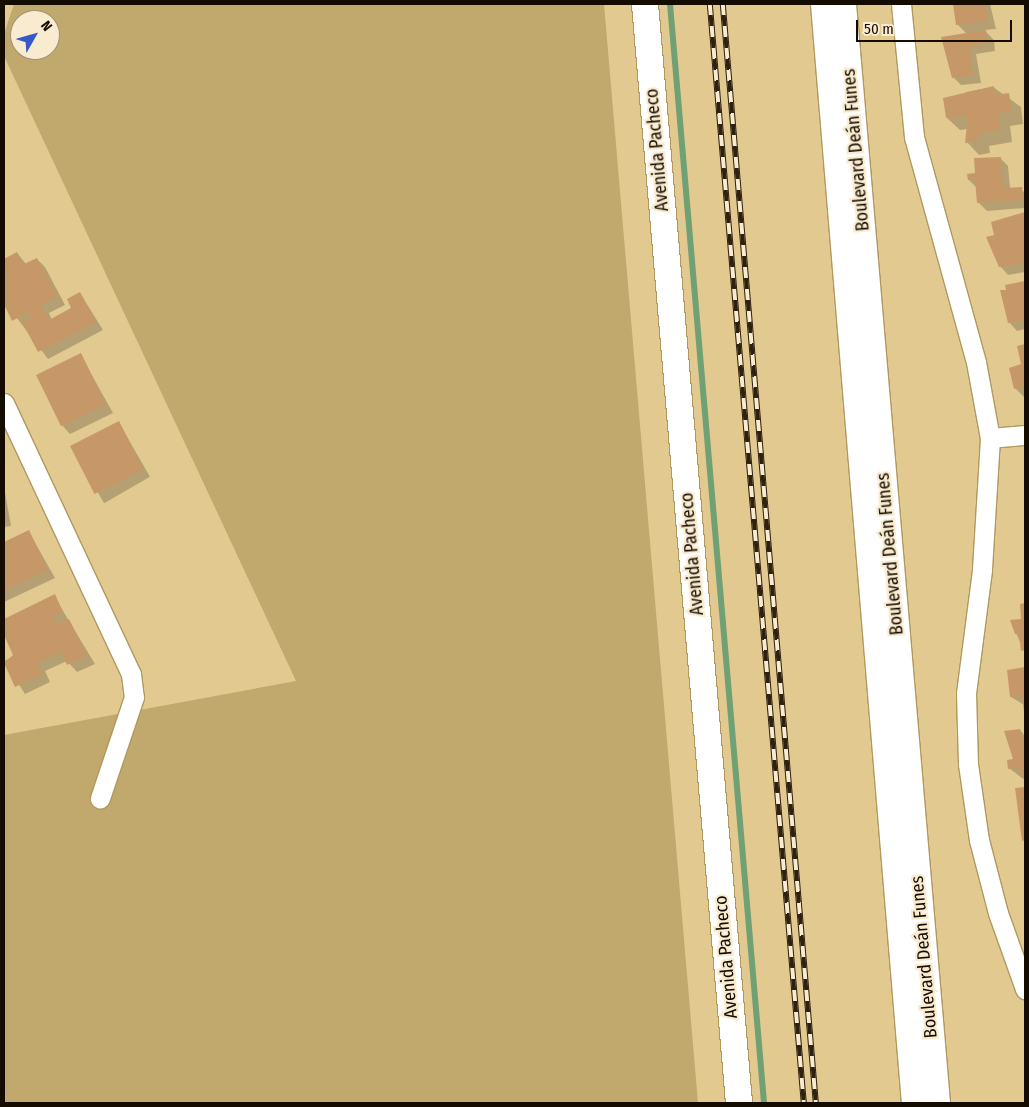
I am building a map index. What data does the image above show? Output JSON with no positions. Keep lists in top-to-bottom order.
{
  "streets": {
    "main road": ["Avenida Pacheco", "Boulevard Deán Funes"]
  },
  "scale_bar": "50 m",
  "north": "top right"
}
